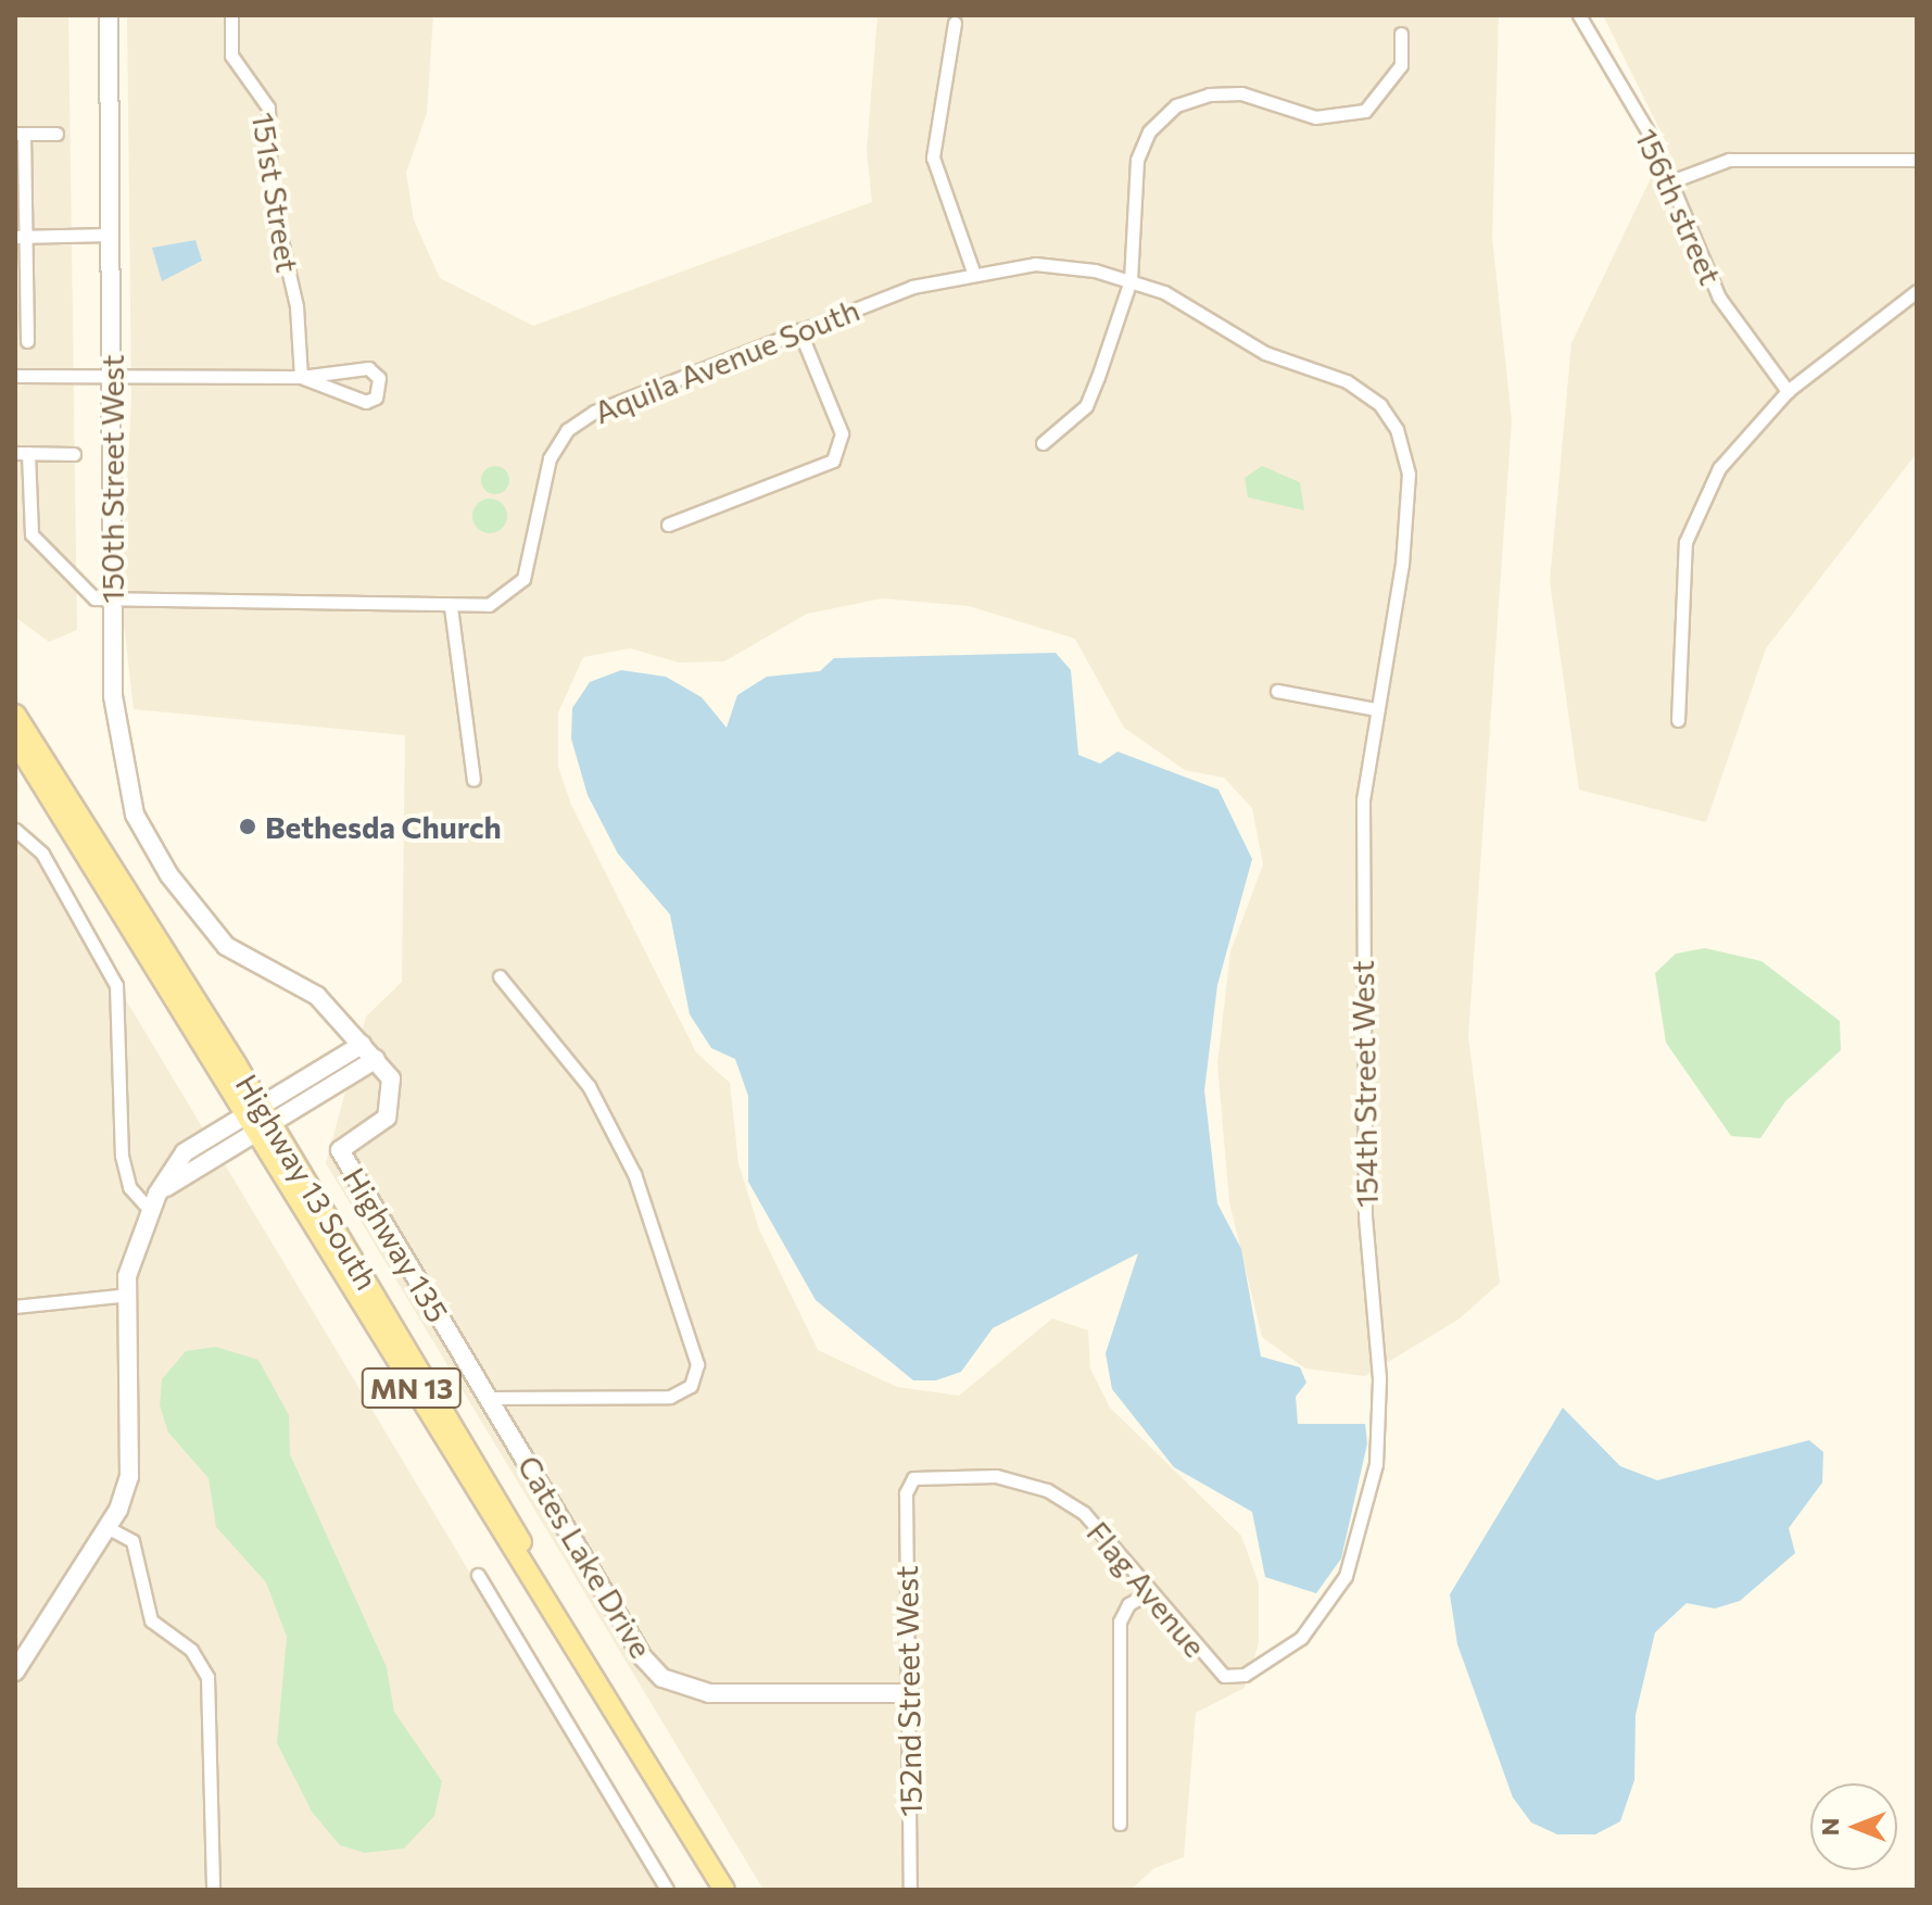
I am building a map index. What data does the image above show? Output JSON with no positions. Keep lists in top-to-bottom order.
{
  "streets": {
    "main road": ["Highway 13 South", "MN 13"],
    "street": [
      "151st Street",
      "156th street",
      "Aquila Avenue South",
      "150th Street West",
      "154th Street West",
      "Highway 135",
      "Cates Lake Drive",
      "Flag Avenue",
      "152nd Street West"
    ]
  },
  "crossings": [
    ["Aquila Avenue South", "150th Street West"],
    ["Aquila Avenue South", "154th Street West"],
    ["150th Street West", "Highway 135"],
    ["154th Street West", "Flag Avenue"],
    ["Highway 135", "Cates Lake Drive"],
    ["Cates Lake Drive", "152nd Street West"],
    ["Flag Avenue", "152nd Street West"]
  ],
  "places": ["Bethesda Church"],
  "north": "left"
}
